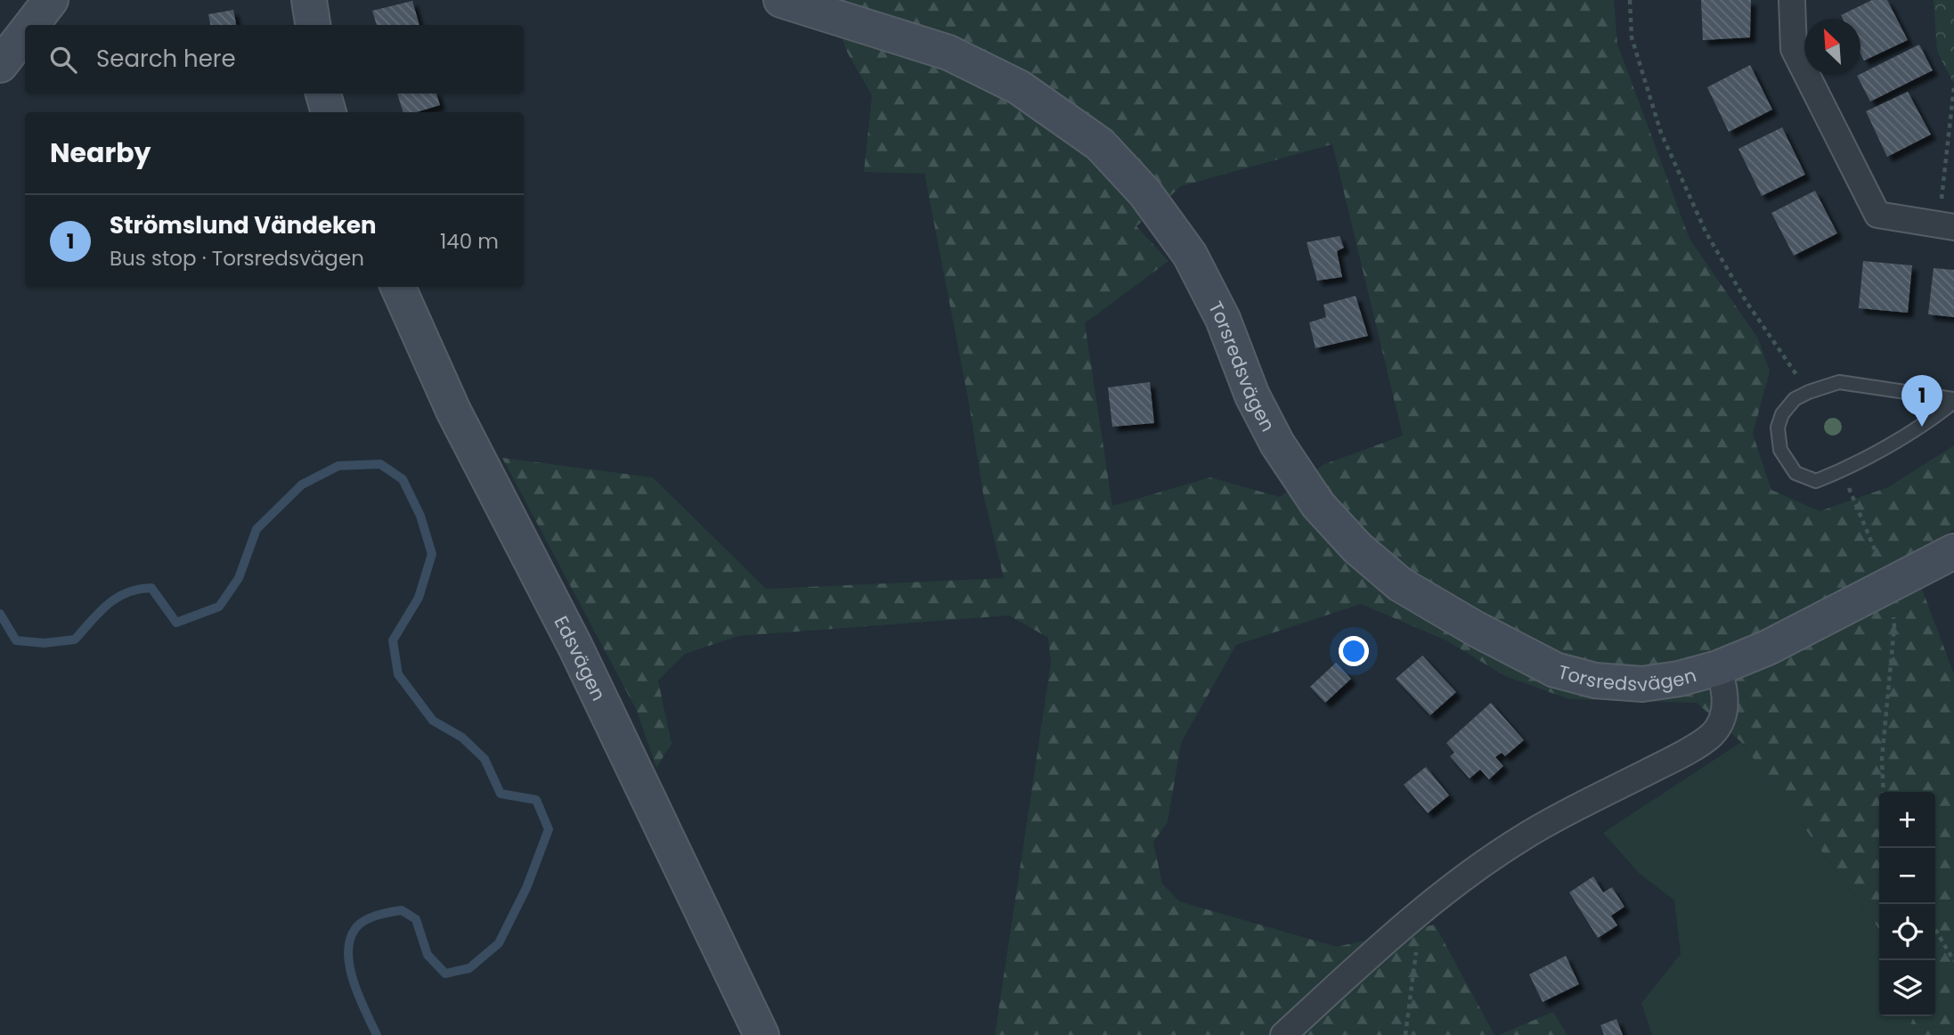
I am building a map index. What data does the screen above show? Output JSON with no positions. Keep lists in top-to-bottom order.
{
  "streets": {
    "street": ["Torsredsvägen", "Edsvägen"]
  },
  "north": "top left",
  "page": {
    "search": "Search here",
    "heading": "Nearby",
    "list": [
      {
        "mark": "1",
        "name": "Strömslund Vändeken",
        "note": "Bus stop · Torsredsvägen",
        "value": "140 m"
      }
    ],
    "pins": "1",
    "map_buttons": ["+", "−"]
  }
}
